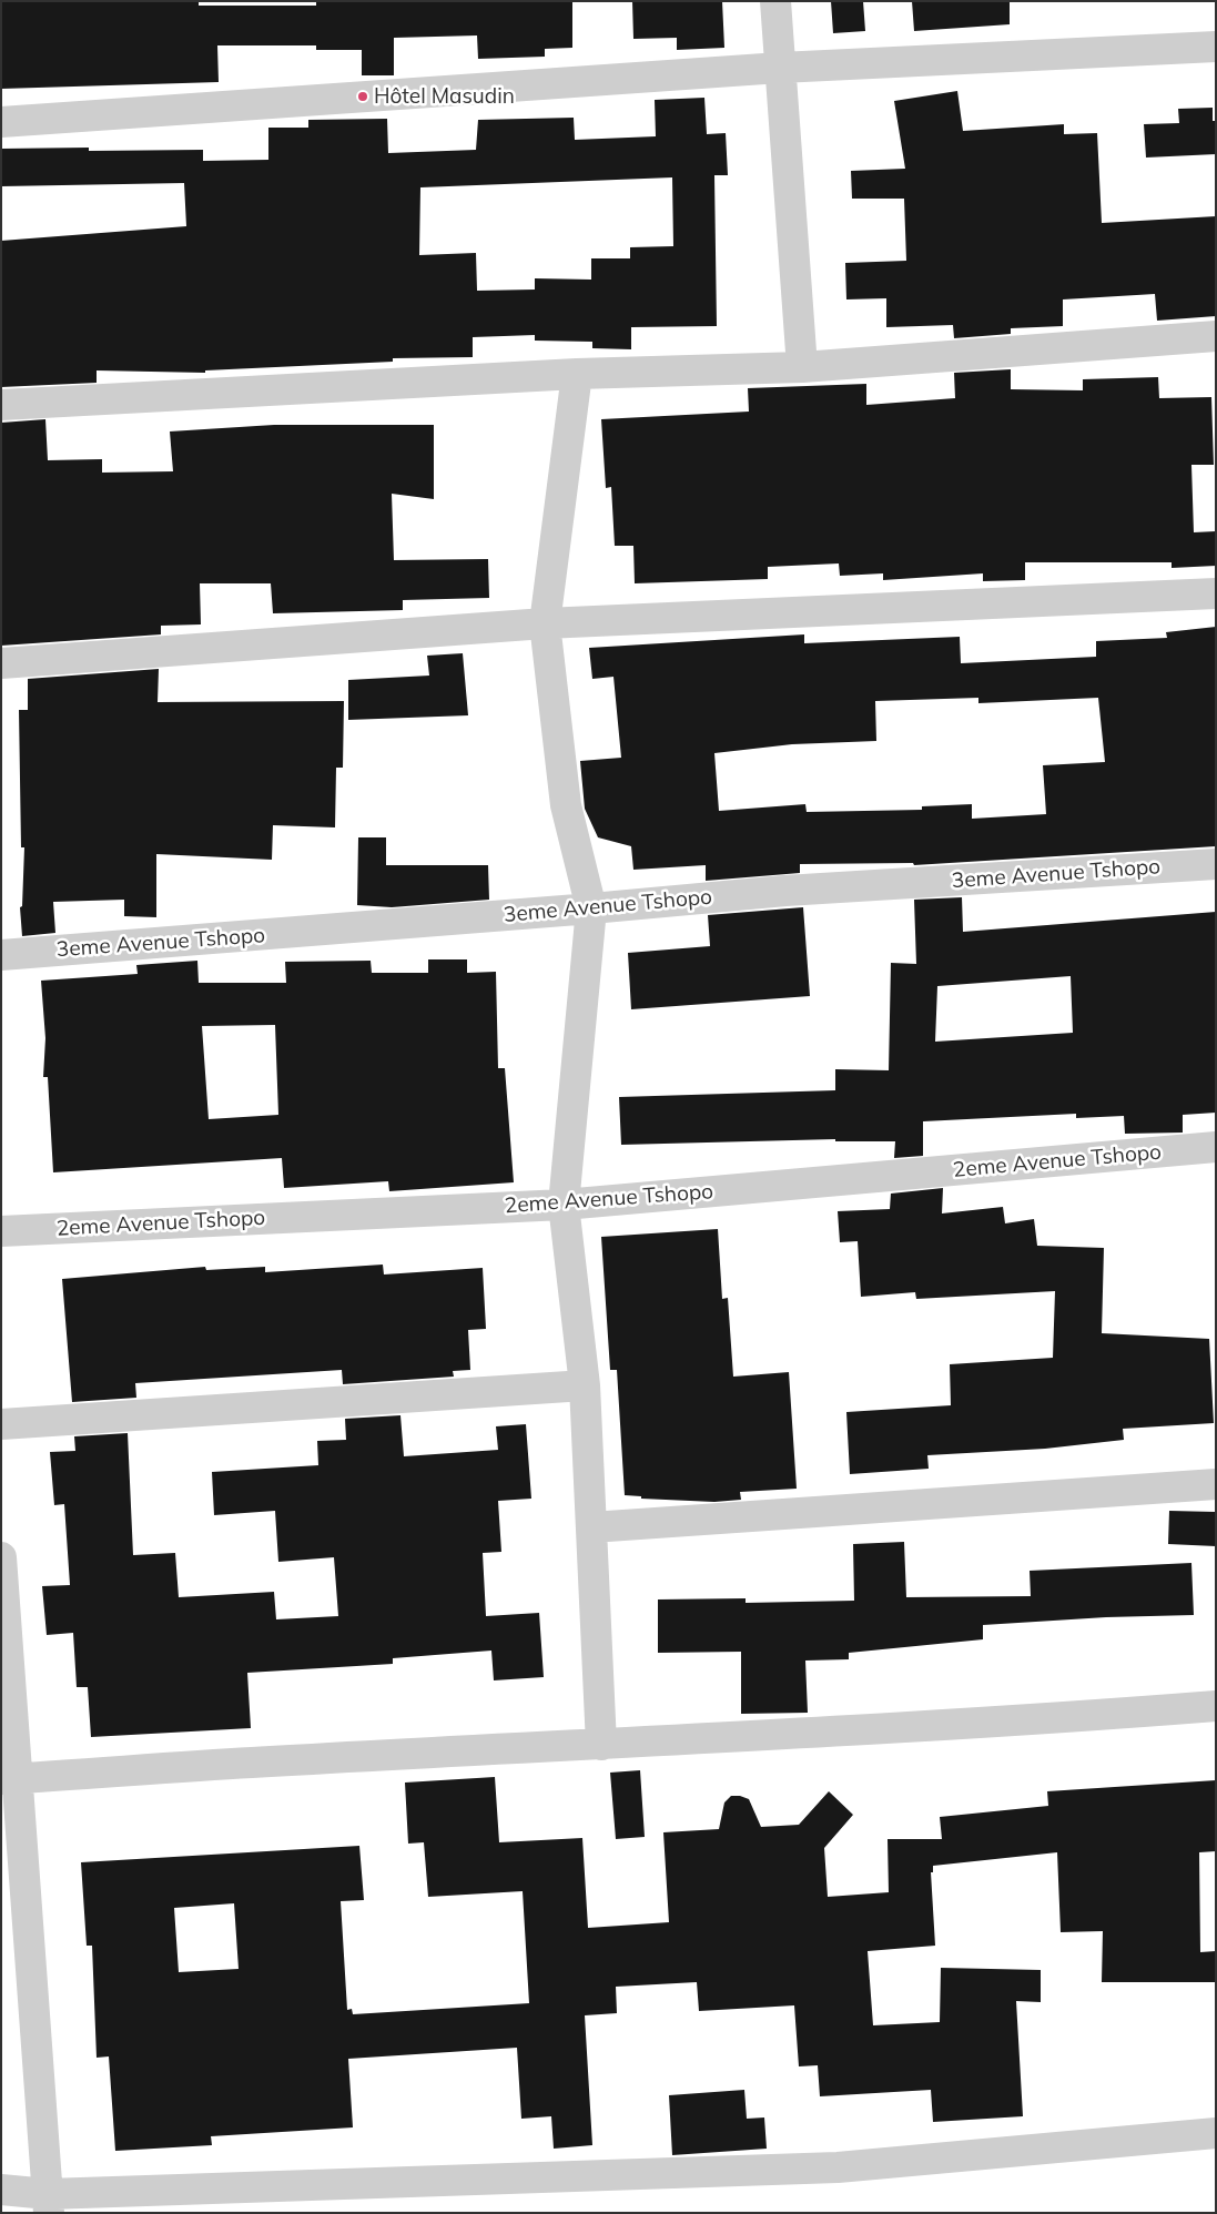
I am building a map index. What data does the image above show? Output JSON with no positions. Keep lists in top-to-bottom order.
{
  "streets": {
    "street": ["3eme Avenue Tshopo", "2eme Avenue Tshopo"]
  },
  "places": ["Hôtel Masudin"]
}
